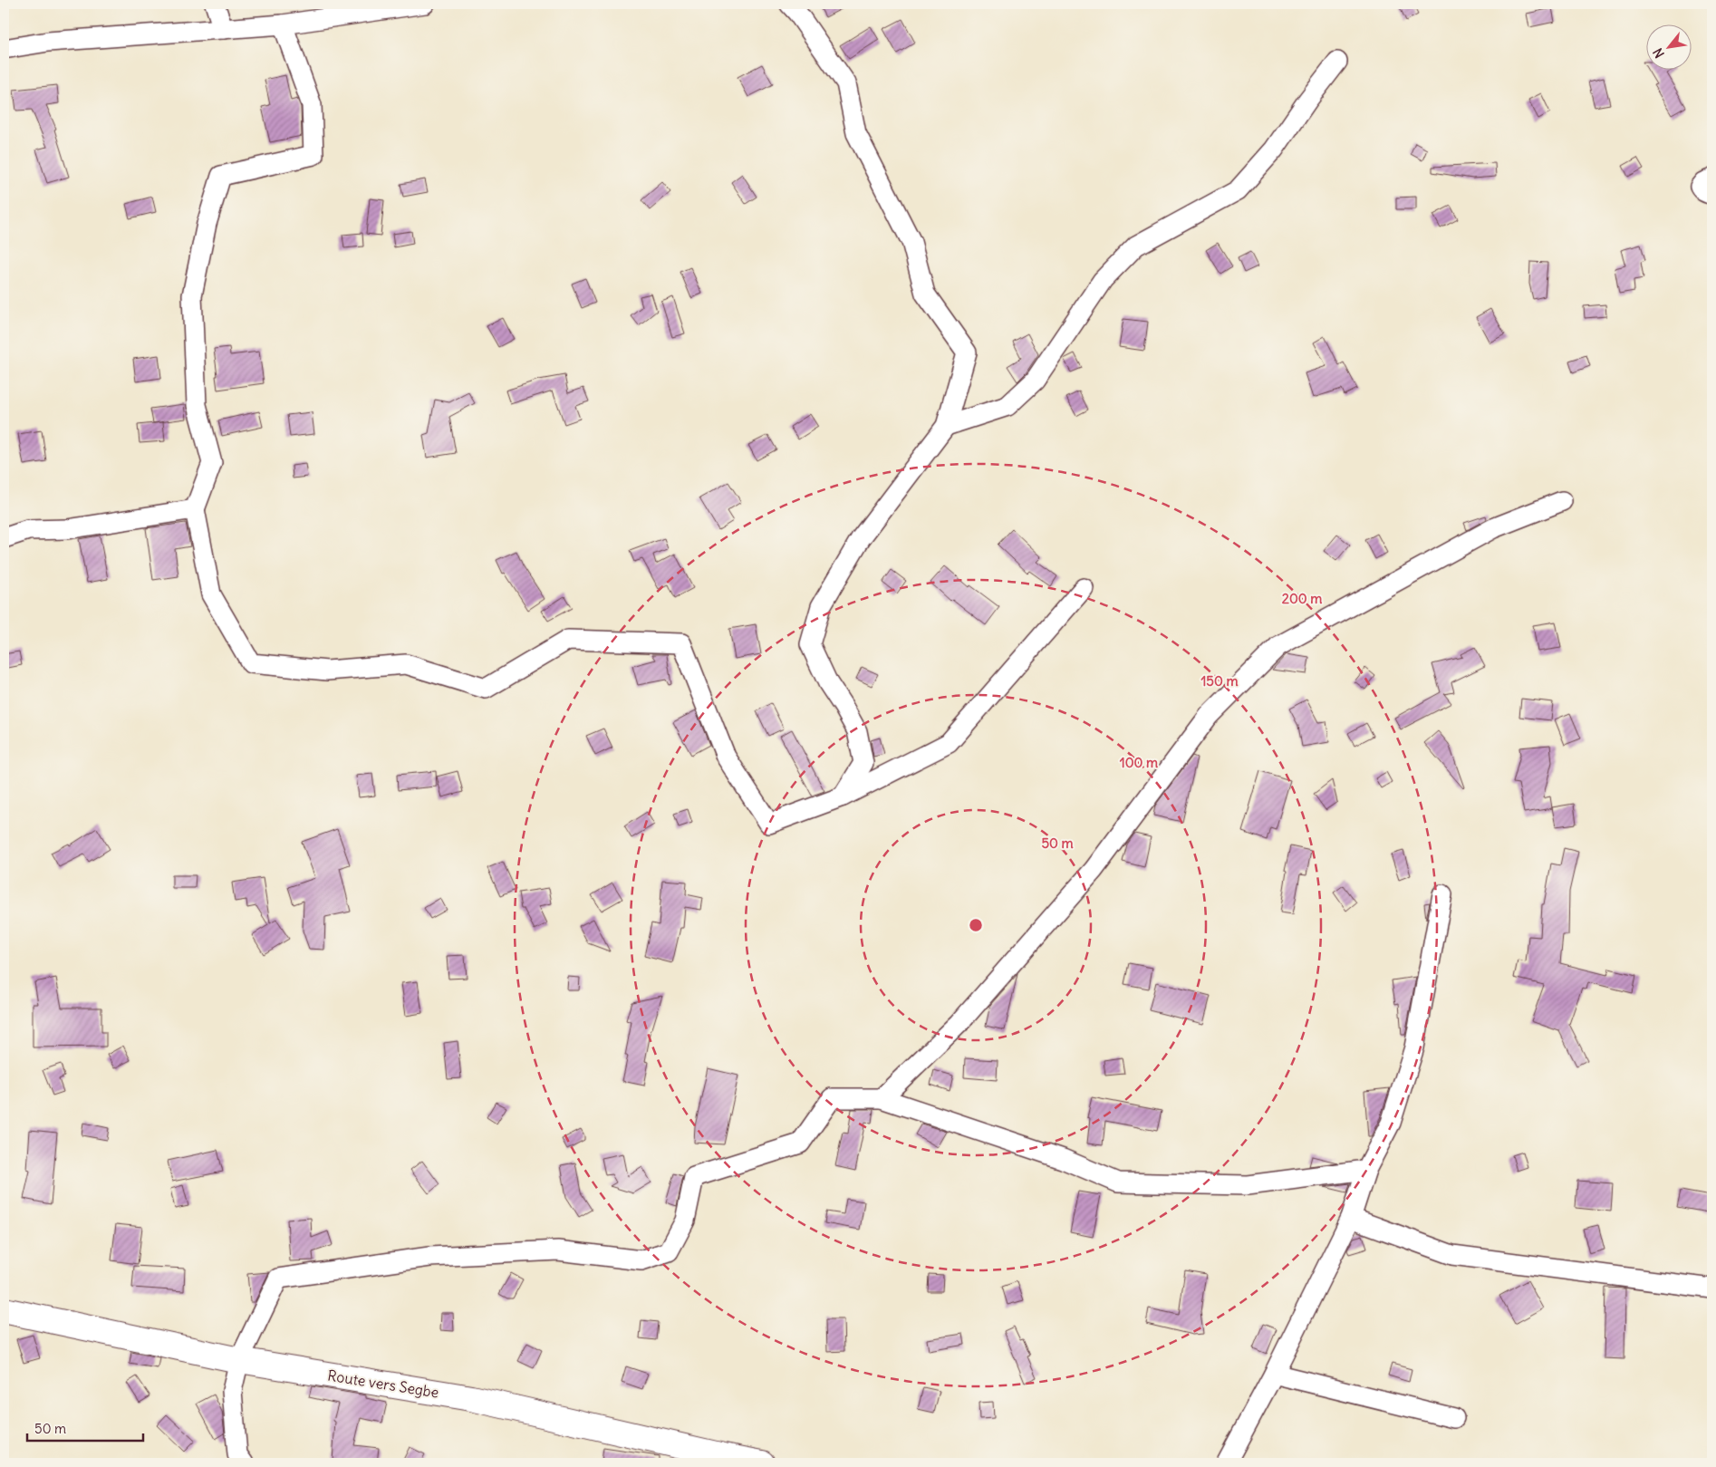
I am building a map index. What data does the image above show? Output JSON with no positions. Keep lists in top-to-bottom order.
{
  "streets": {
    "main road": ["Route vers Segbe"]
  },
  "scale_bar": "50 m",
  "north": "bottom left",
  "rings": [
    "200 m",
    "150 m",
    "100 m",
    "50 m"
  ]
}
